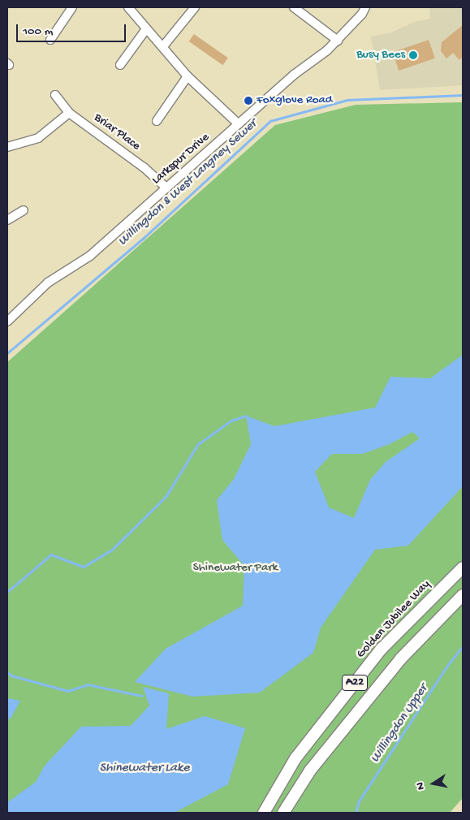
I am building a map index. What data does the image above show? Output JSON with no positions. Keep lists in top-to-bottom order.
{
  "streets": {
    "highway": ["Golden Jubilee Way", "A22"],
    "street": ["Briar Place", "Larkspur Drive"]
  },
  "crossings": [
    ["Briar Place", "Larkspur Drive"]
  ],
  "water": ["Willingdon & West Langney Sewer", "Willingdon Upper", "Shinewater Lake"],
  "parks": ["Shinewater Park"],
  "places": ["Busy Bees", "Foxglove Road"],
  "scale_bar": "100 m",
  "north": "left"
}
